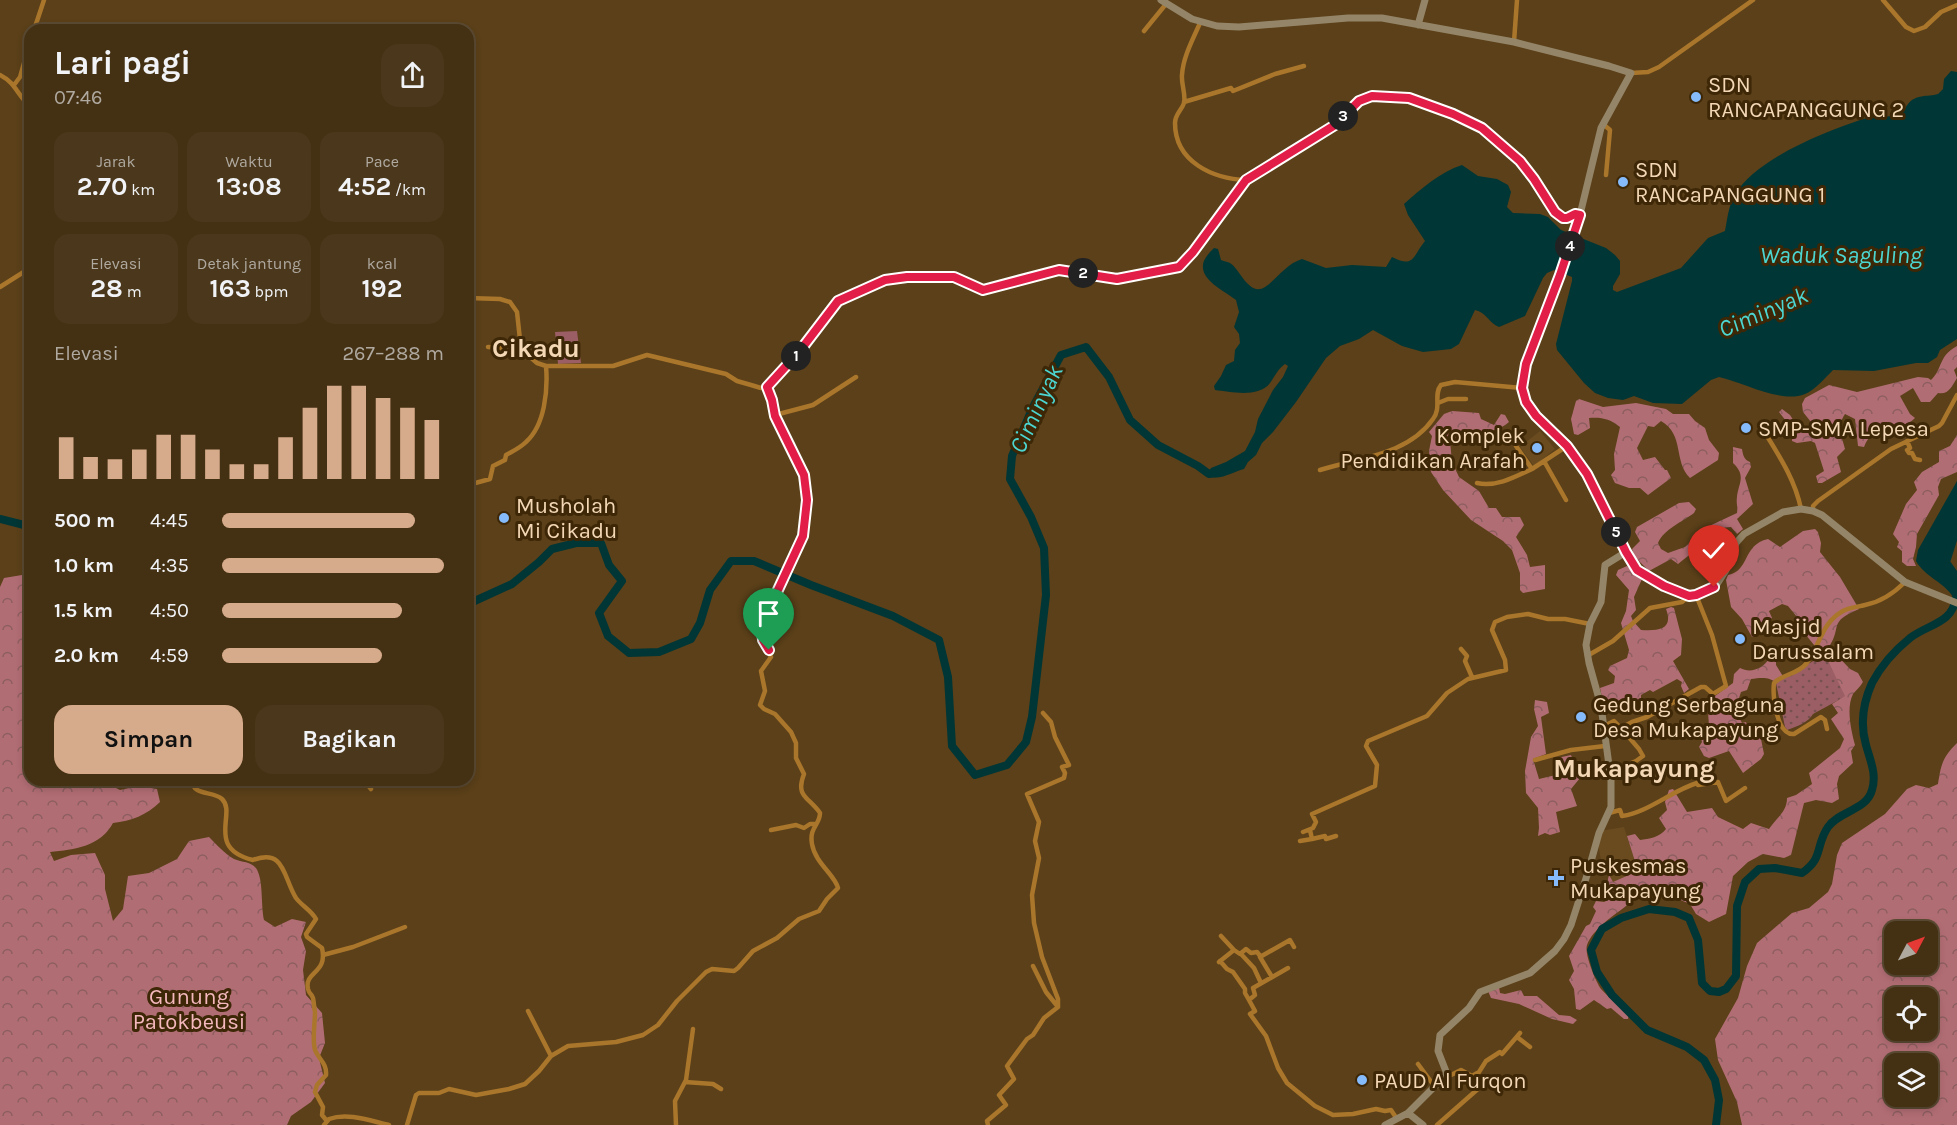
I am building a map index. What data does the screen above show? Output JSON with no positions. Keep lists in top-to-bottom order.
{
  "districts": ["Cikadu", "Mukapayung"],
  "water": ["Waduk Saguling", "Ciminyak"],
  "parks": ["Gunung Patokbeusi"],
  "places": {
    "other": [
      "SDN RANCAPANGGUNG 2",
      "SDN RANCaPANGGUNG 1",
      "SMP-SMA Lepesa",
      "Komplek Pendidikan Arafah",
      "Musholah Mi Cikadu",
      "Masjid Darussalam",
      "Gedung Serbaguna Desa Mukapayung",
      "PAUD Al Furqon"
    ],
    "health": ["Puskesmas Mukapayung"]
  },
  "north": "top right",
  "page": {
    "heading": ["Lari pagi", "07:46"],
    "pins": [
      "3",
      "4",
      "2",
      "1",
      "5"
    ],
    "stats": [
      ["Jarak", "2.70 km"],
      ["Waktu", "13:08"],
      ["Pace", "4:52 /km"],
      ["Elevasi", "28 m"],
      ["Detak jantung", "163 bpm"],
      ["kcal", "192"]
    ],
    "chart": ["Elevasi", "267–288 m"],
    "list": [
      {
        "name": "500 m",
        "note": "4:45"
      },
      {
        "name": "1.0 km",
        "note": "4:35"
      },
      {
        "name": "1.5 km",
        "note": "4:50"
      },
      {
        "name": "2.0 km",
        "note": "4:59"
      }
    ],
    "buttons": ["Simpan", "Bagikan"]
  }
}
